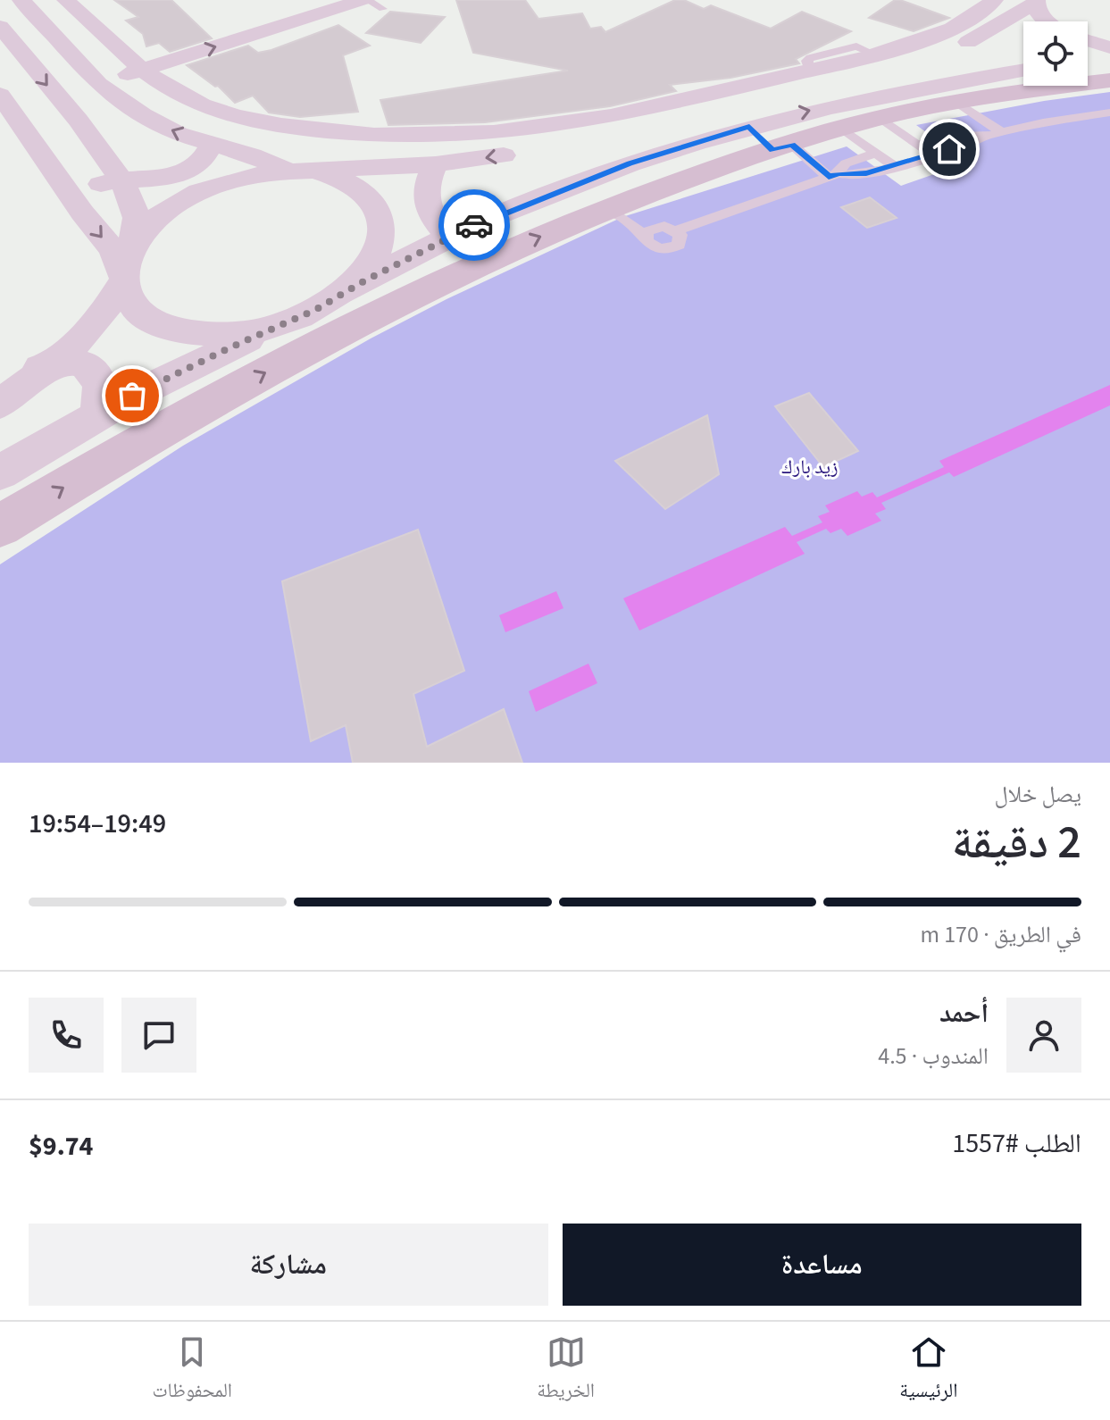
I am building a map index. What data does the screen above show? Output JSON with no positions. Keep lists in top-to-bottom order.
{
  "parks": ["زيد بارك"],
  "page": {
    "heading": ["2 دقيقة", "يصل خلال", "19:49–19:54"],
    "panel": [
      "أحمد",
      "المندوب · 4.5",
      "الطلب #1557",
      "$9.74"
    ],
    "bar": "في الطريق · 170 m",
    "buttons": ["مساعدة", "مشاركة"],
    "tabs": ["الرئيسية", "الخريطة", "المحفوظات"]
  }
}
